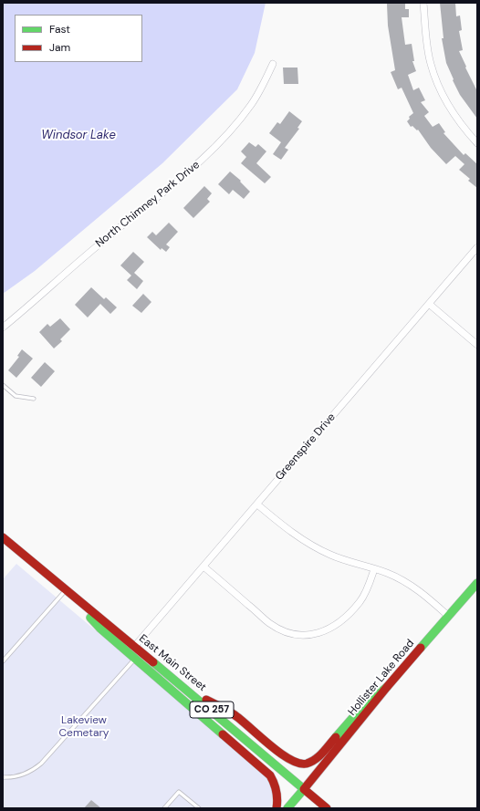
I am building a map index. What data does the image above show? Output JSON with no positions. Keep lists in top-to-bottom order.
{
  "streets": {
    "main road": ["East Main Street", "Hollister Lake Road", "CO 257"],
    "street": ["North Chimney Park Drive", "Greenspire Drive"]
  },
  "crossings": [
    ["Greenspire Drive", "East Main Street"],
    ["East Main Street", "Hollister Lake Road"]
  ],
  "water": ["Windsor Lake"],
  "parks": ["Lakeview Cemetary"],
  "legend": ["Fast", "Jam"]
}
